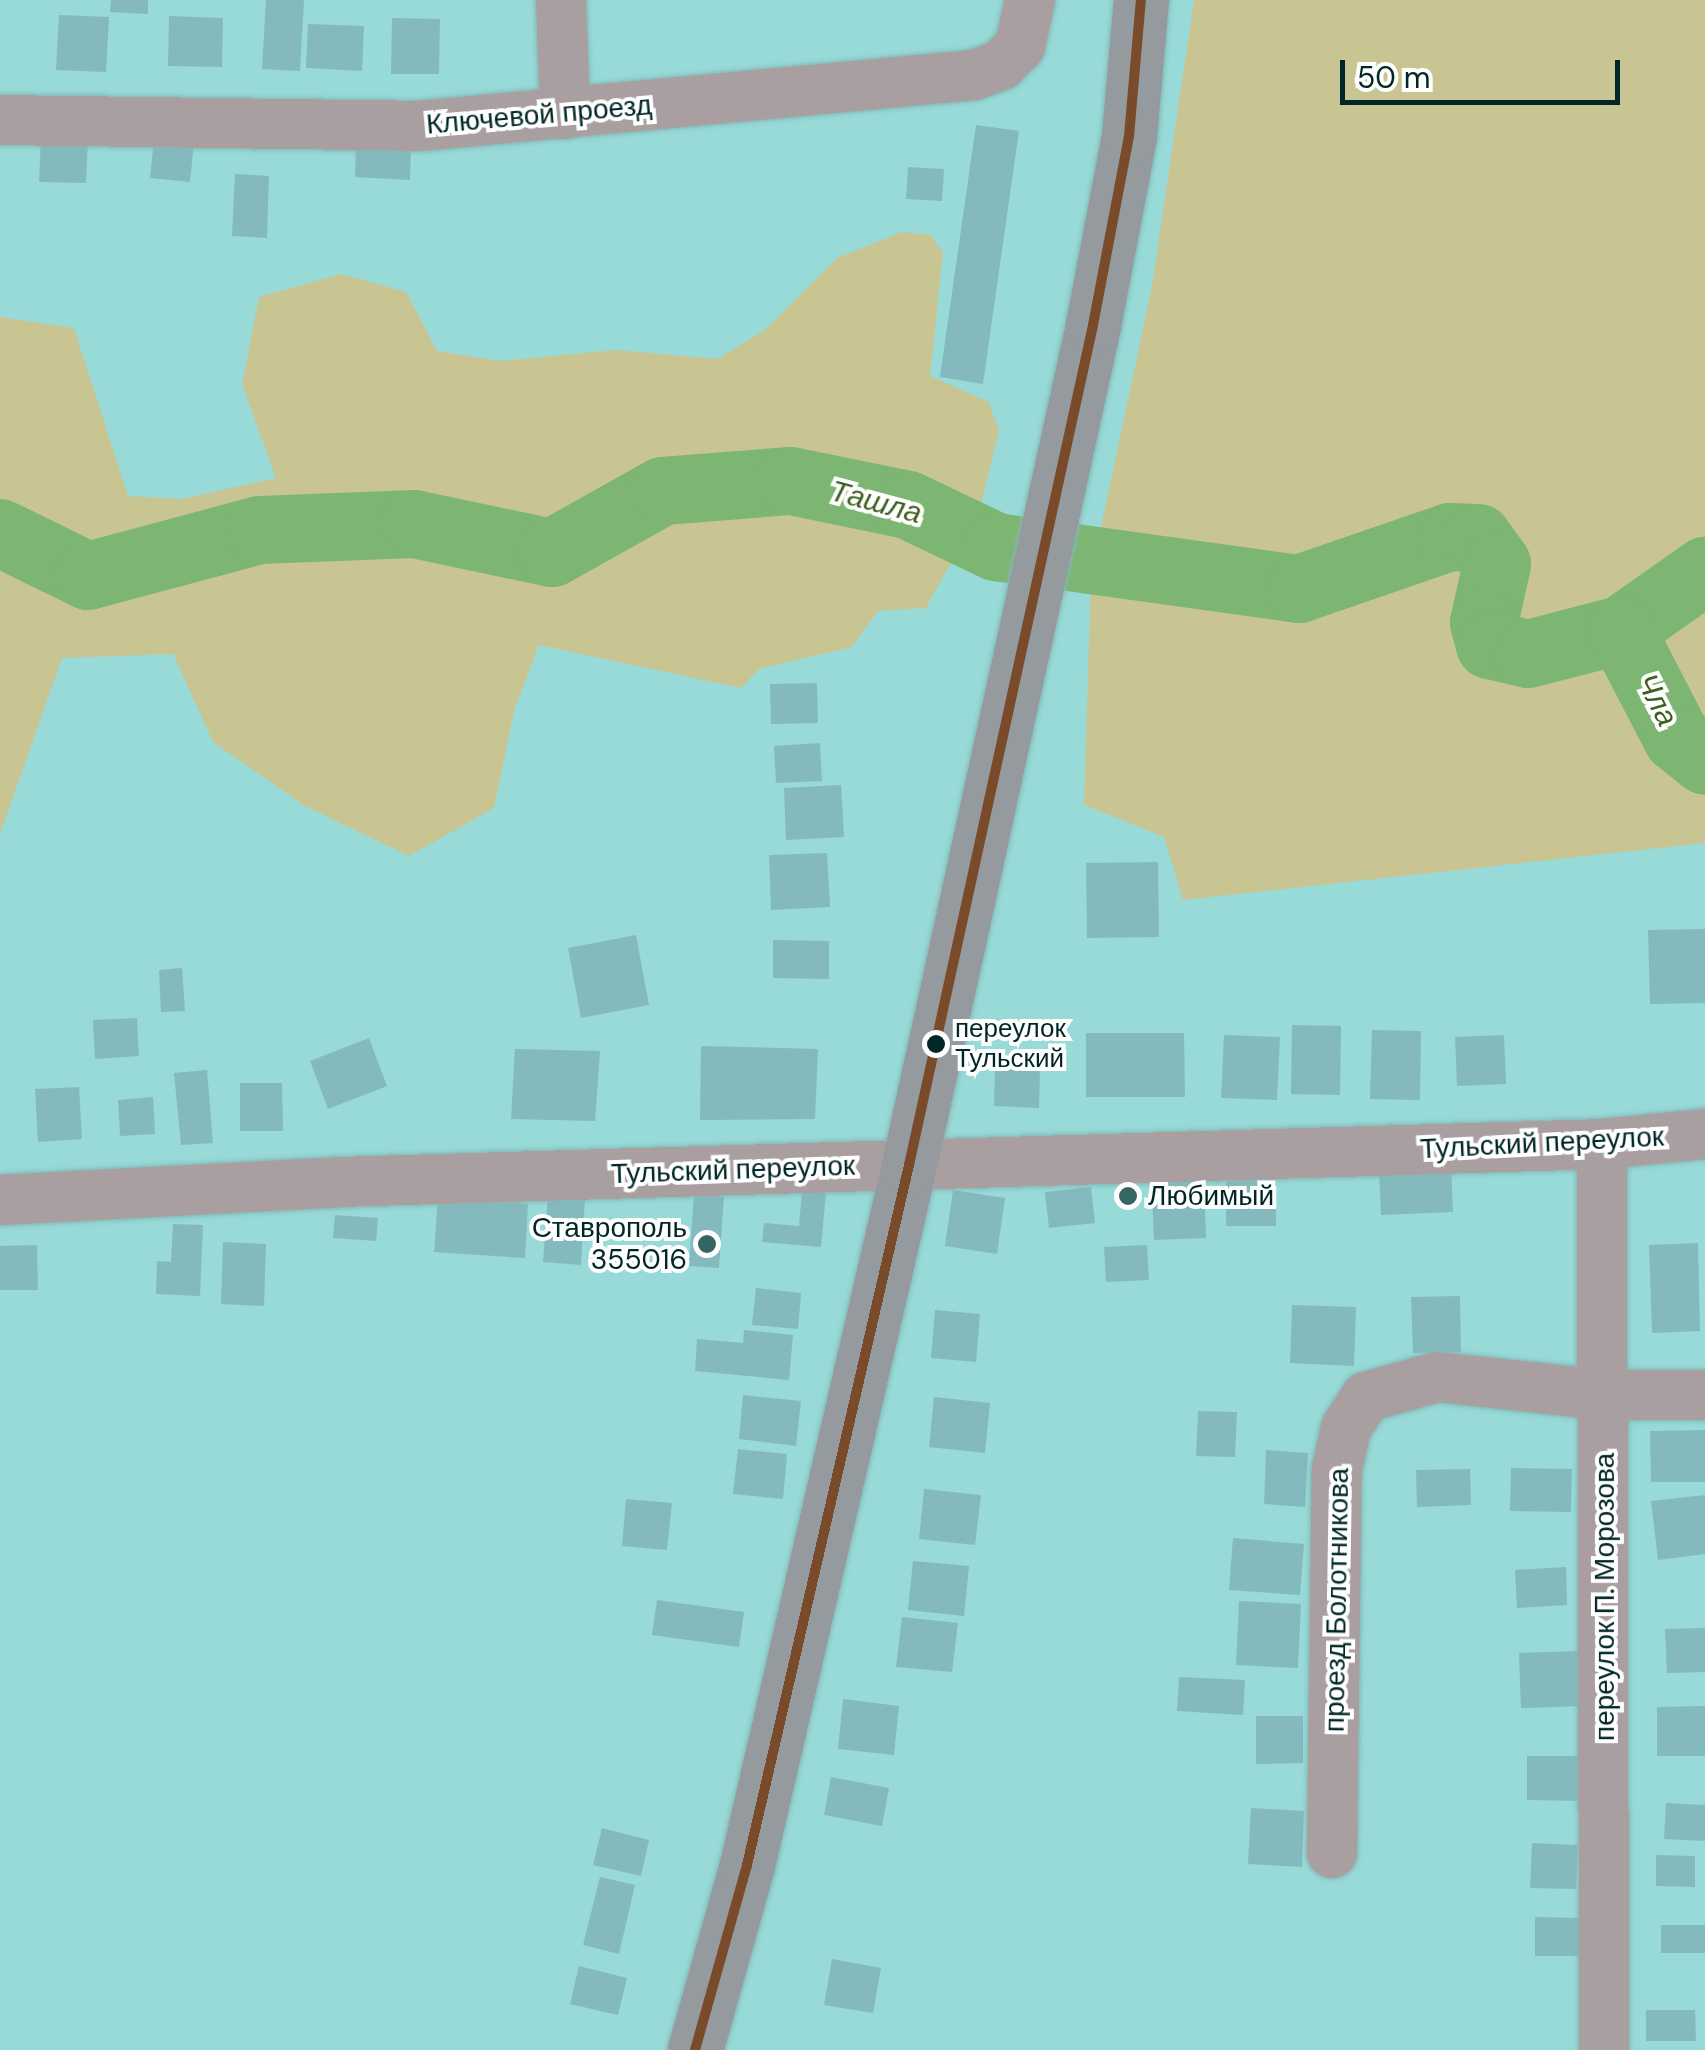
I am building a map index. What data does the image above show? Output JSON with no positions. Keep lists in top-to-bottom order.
{
  "streets": {
    "street": [
      "Ключевой проезд",
      "Тульский переулок",
      "переулок П. Морозова",
      "проезд Болотникова"
    ]
  },
  "crossings": [
    ["Тульский переулок", "переулок П. Морозова"],
    ["переулок П. Морозова", "проезд Болотникова"]
  ],
  "water": ["Ташла", "Чла"],
  "places": ["переулок Тульский", "Любимый", "Ставрополь 355016"],
  "scale_bar": "50 m"
}
